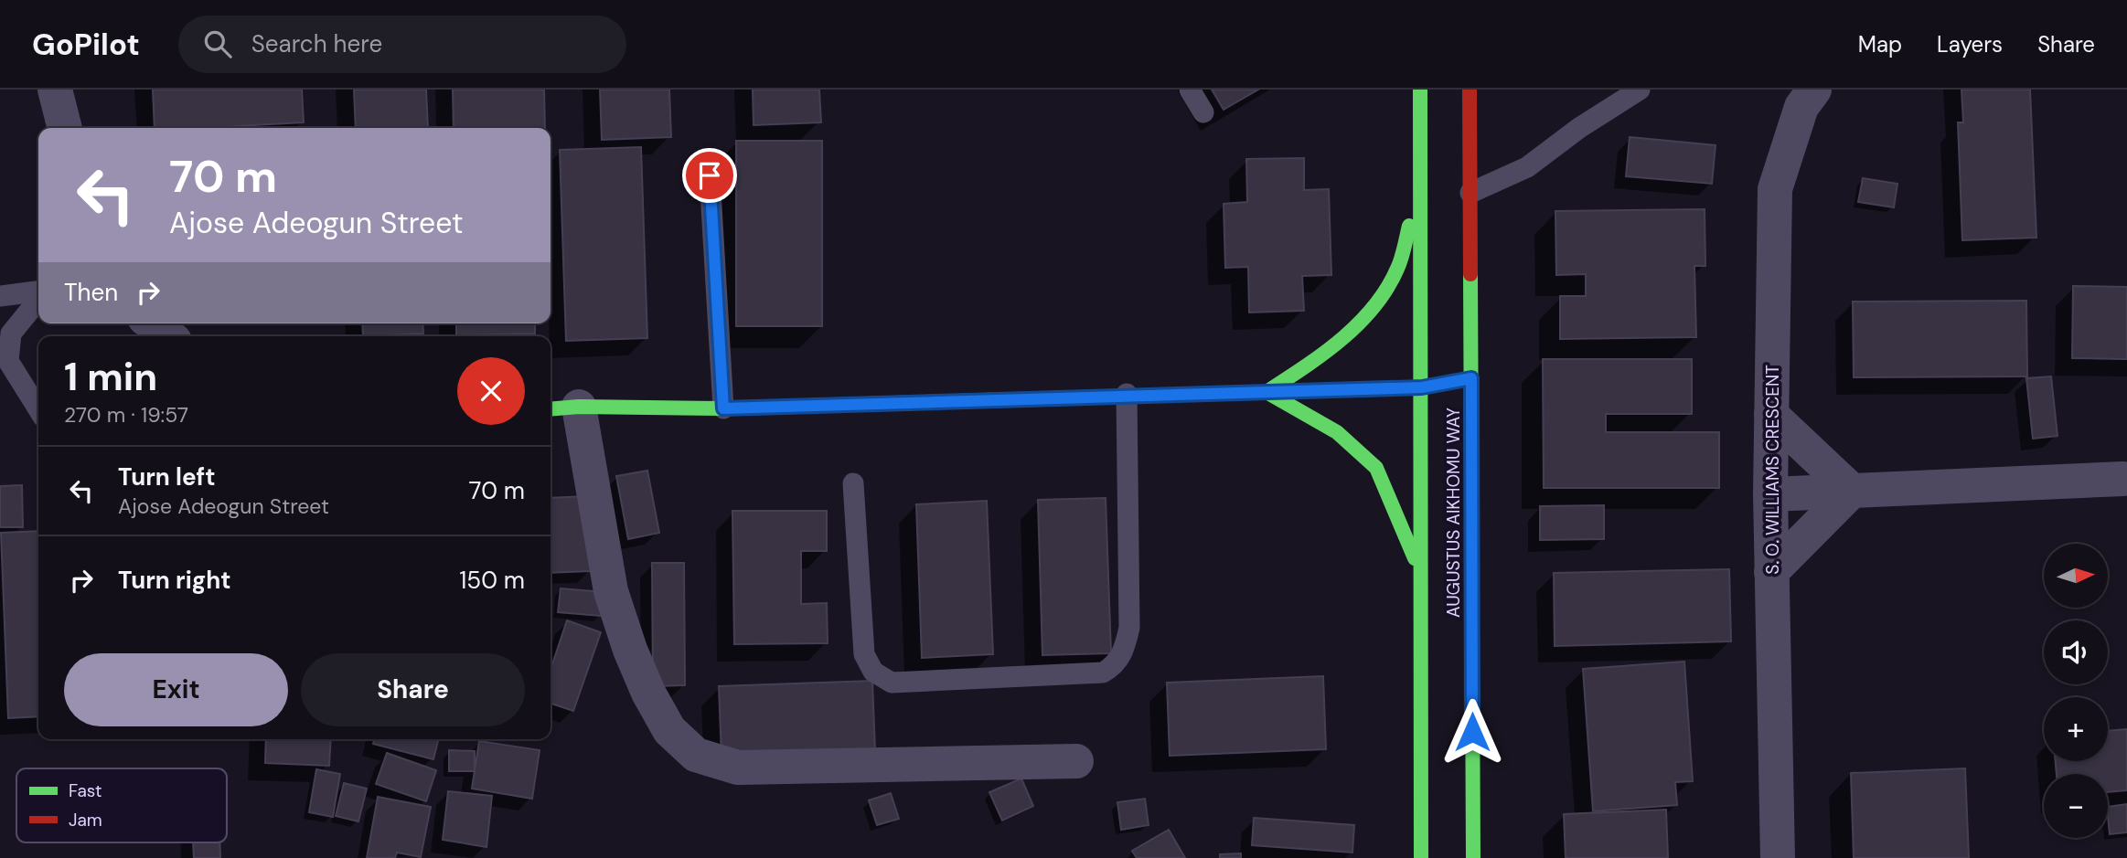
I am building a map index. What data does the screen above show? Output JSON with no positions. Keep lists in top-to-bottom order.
{
  "streets": {
    "street": ["S. O. WILLIAMS CRESCENT", "AUGUSTUS AIKHOMU WAY"]
  },
  "legend": ["Fast", "Jam"],
  "north": "right",
  "page": {
    "header": "GoPilot",
    "search": "Search here",
    "nav": ["Map", "Layers", "Share"],
    "turn": ["70 m", "Ajose Adeogun Street"],
    "then": "Then",
    "heading": ["1 min", "270 m · 19:57"],
    "list": [
      {
        "name": "Turn left",
        "note": "Ajose Adeogun Street",
        "value": "70 m"
      },
      {
        "name": "Turn right",
        "value": "150 m"
      }
    ],
    "map_buttons": ["+", "−"],
    "buttons": ["Exit", "Share"]
  }
}
